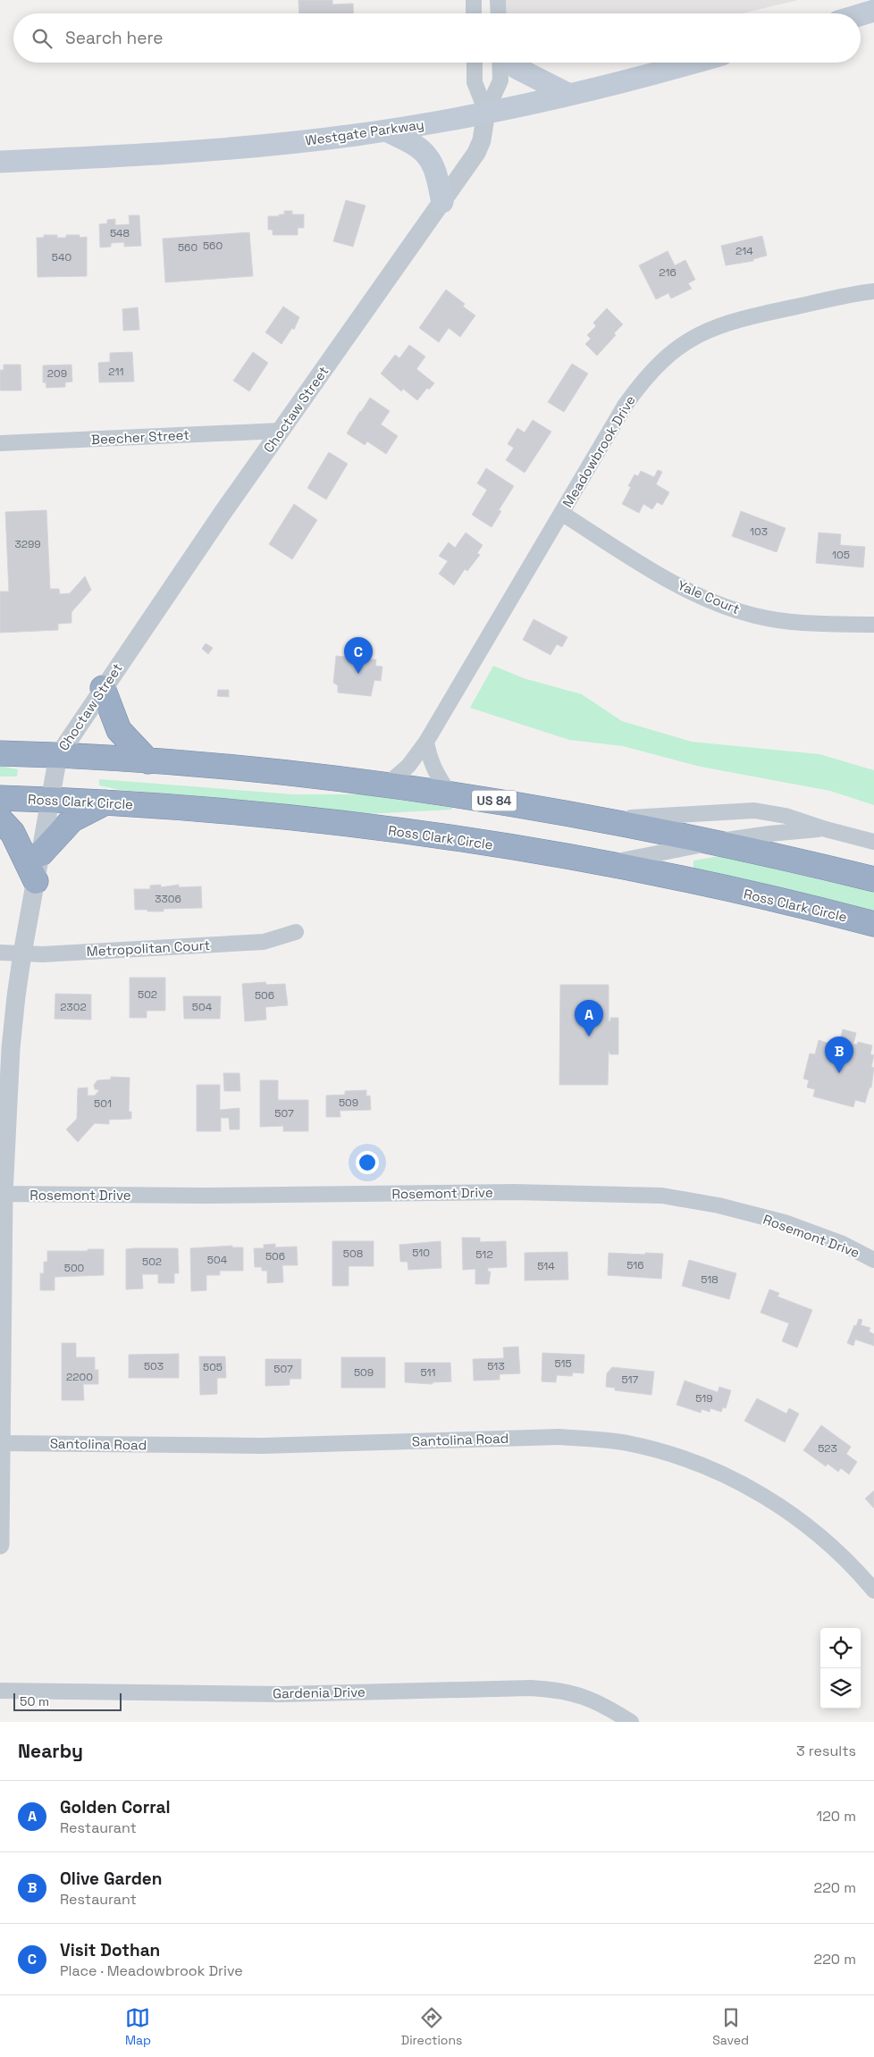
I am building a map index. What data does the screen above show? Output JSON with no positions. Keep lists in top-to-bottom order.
{
  "streets": {
    "highway": ["US 84", "Ross Clark Circle"],
    "main road": ["Westgate Parkway"],
    "street": [
      "Choctaw Street",
      "Beecher Street",
      "Meadowbrook Drive",
      "Yale Court",
      "Metropolitan Court",
      "Rosemont Drive",
      "Santolina Road",
      "Gardenia Drive"
    ]
  },
  "crossings": [
    ["Westgate Parkway", "Choctaw Street"],
    ["Choctaw Street", "Beecher Street"],
    ["Choctaw Street", "US 84"],
    ["Choctaw Street", "Ross Clark Circle"],
    ["Choctaw Street", "Metropolitan Court"],
    ["Choctaw Street", "Rosemont Drive"],
    ["Choctaw Street", "Santolina Road"],
    ["Meadowbrook Drive", "Yale Court"],
    ["Meadowbrook Drive", "US 84"]
  ],
  "house_numbers": [
    "548",
    "560",
    "560",
    "214",
    "540",
    "216",
    "211",
    "209",
    "103",
    "3299",
    "105",
    "3306",
    "502",
    "506",
    "2302",
    "504",
    "509",
    "501",
    "507",
    "510",
    "508",
    "512",
    "506",
    "504",
    "502",
    "516",
    "514",
    "500",
    "518",
    "515",
    "503",
    "513",
    "505",
    "507",
    "509",
    "511",
    "2200",
    "517",
    "519",
    "523"
  ],
  "scale_bar": "50 m",
  "page": {
    "search": "Search here",
    "pins": ["C", "A", "B"],
    "scale": "50 m",
    "heading": ["Nearby", "3 results"],
    "list": [
      {
        "mark": "A",
        "name": "Golden Corral",
        "note": "Restaurant",
        "value": "120 m"
      },
      {
        "mark": "B",
        "name": "Olive Garden",
        "note": "Restaurant",
        "value": "220 m"
      },
      {
        "mark": "C",
        "name": "Visit Dothan",
        "note": "Place · Meadowbrook Drive",
        "value": "220 m"
      }
    ],
    "nav": ["Map", "Directions", "Saved"]
  }
}
